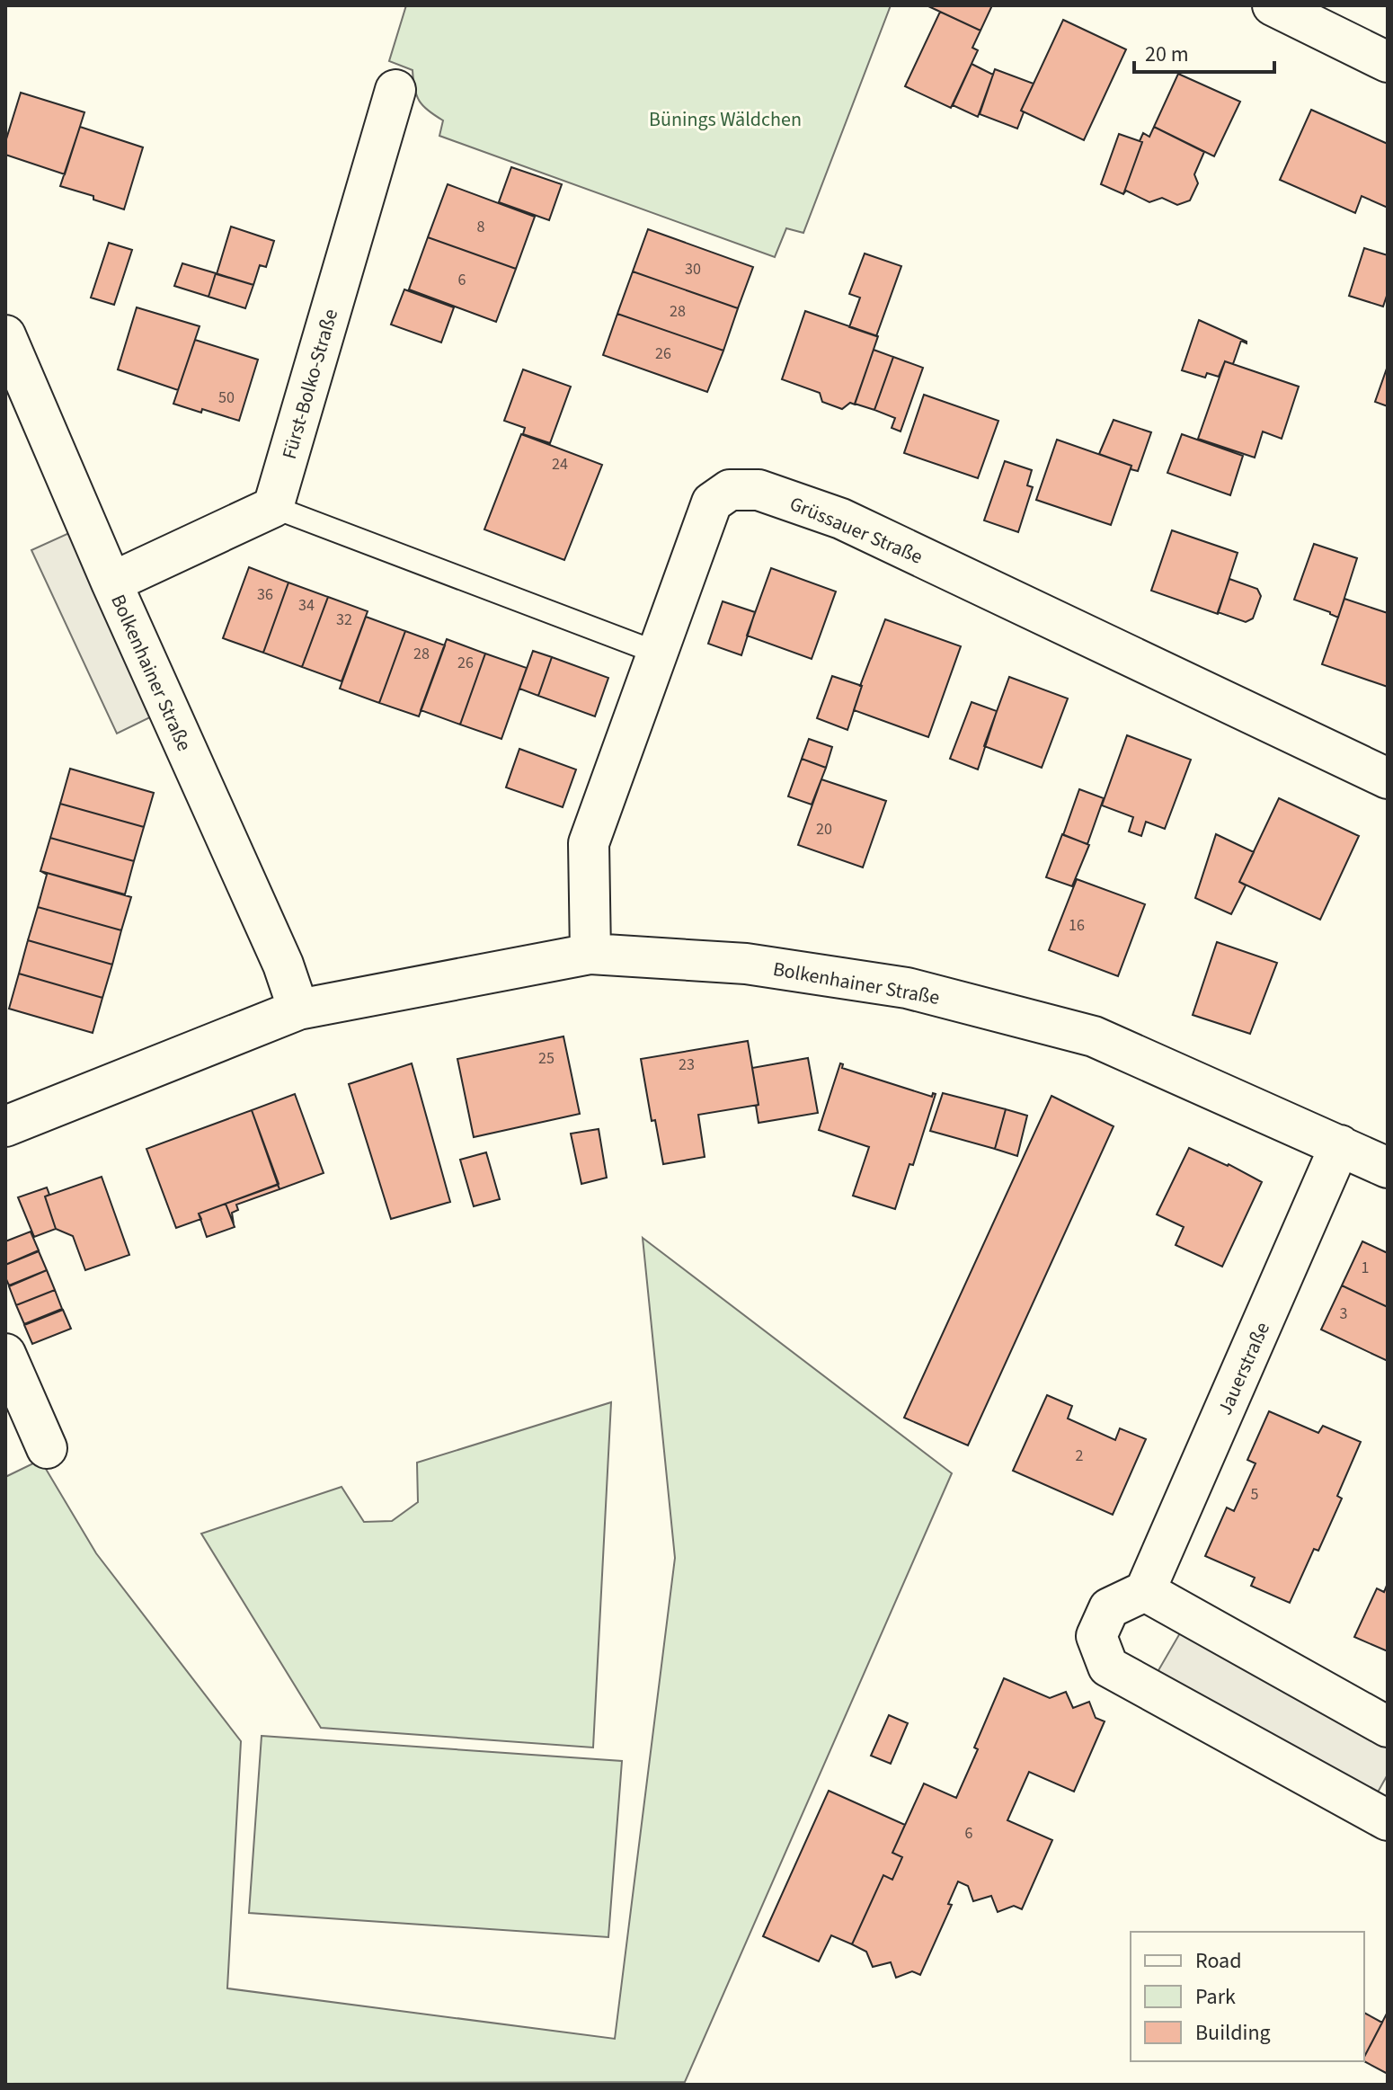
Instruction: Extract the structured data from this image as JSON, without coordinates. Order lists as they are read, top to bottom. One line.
{"streets":{"street":["Fürst-Bolko-Straße","Grüssauer Straße","Bolkenhainer Straße","Jauerstraße"]},"crossings":[["Grüssauer Straße","Bolkenhainer Straße"],["Bolkenhainer Straße","Jauerstraße"]],"parks":["Bünings Wäldchen"],"house_numbers":["8","30","6","28","26","50","24","36","34","32","28","26","20","16","25","23","1","3","2","5","6"],"legend":["Road","Park","Building"],"scale_bar":"20 m"}
